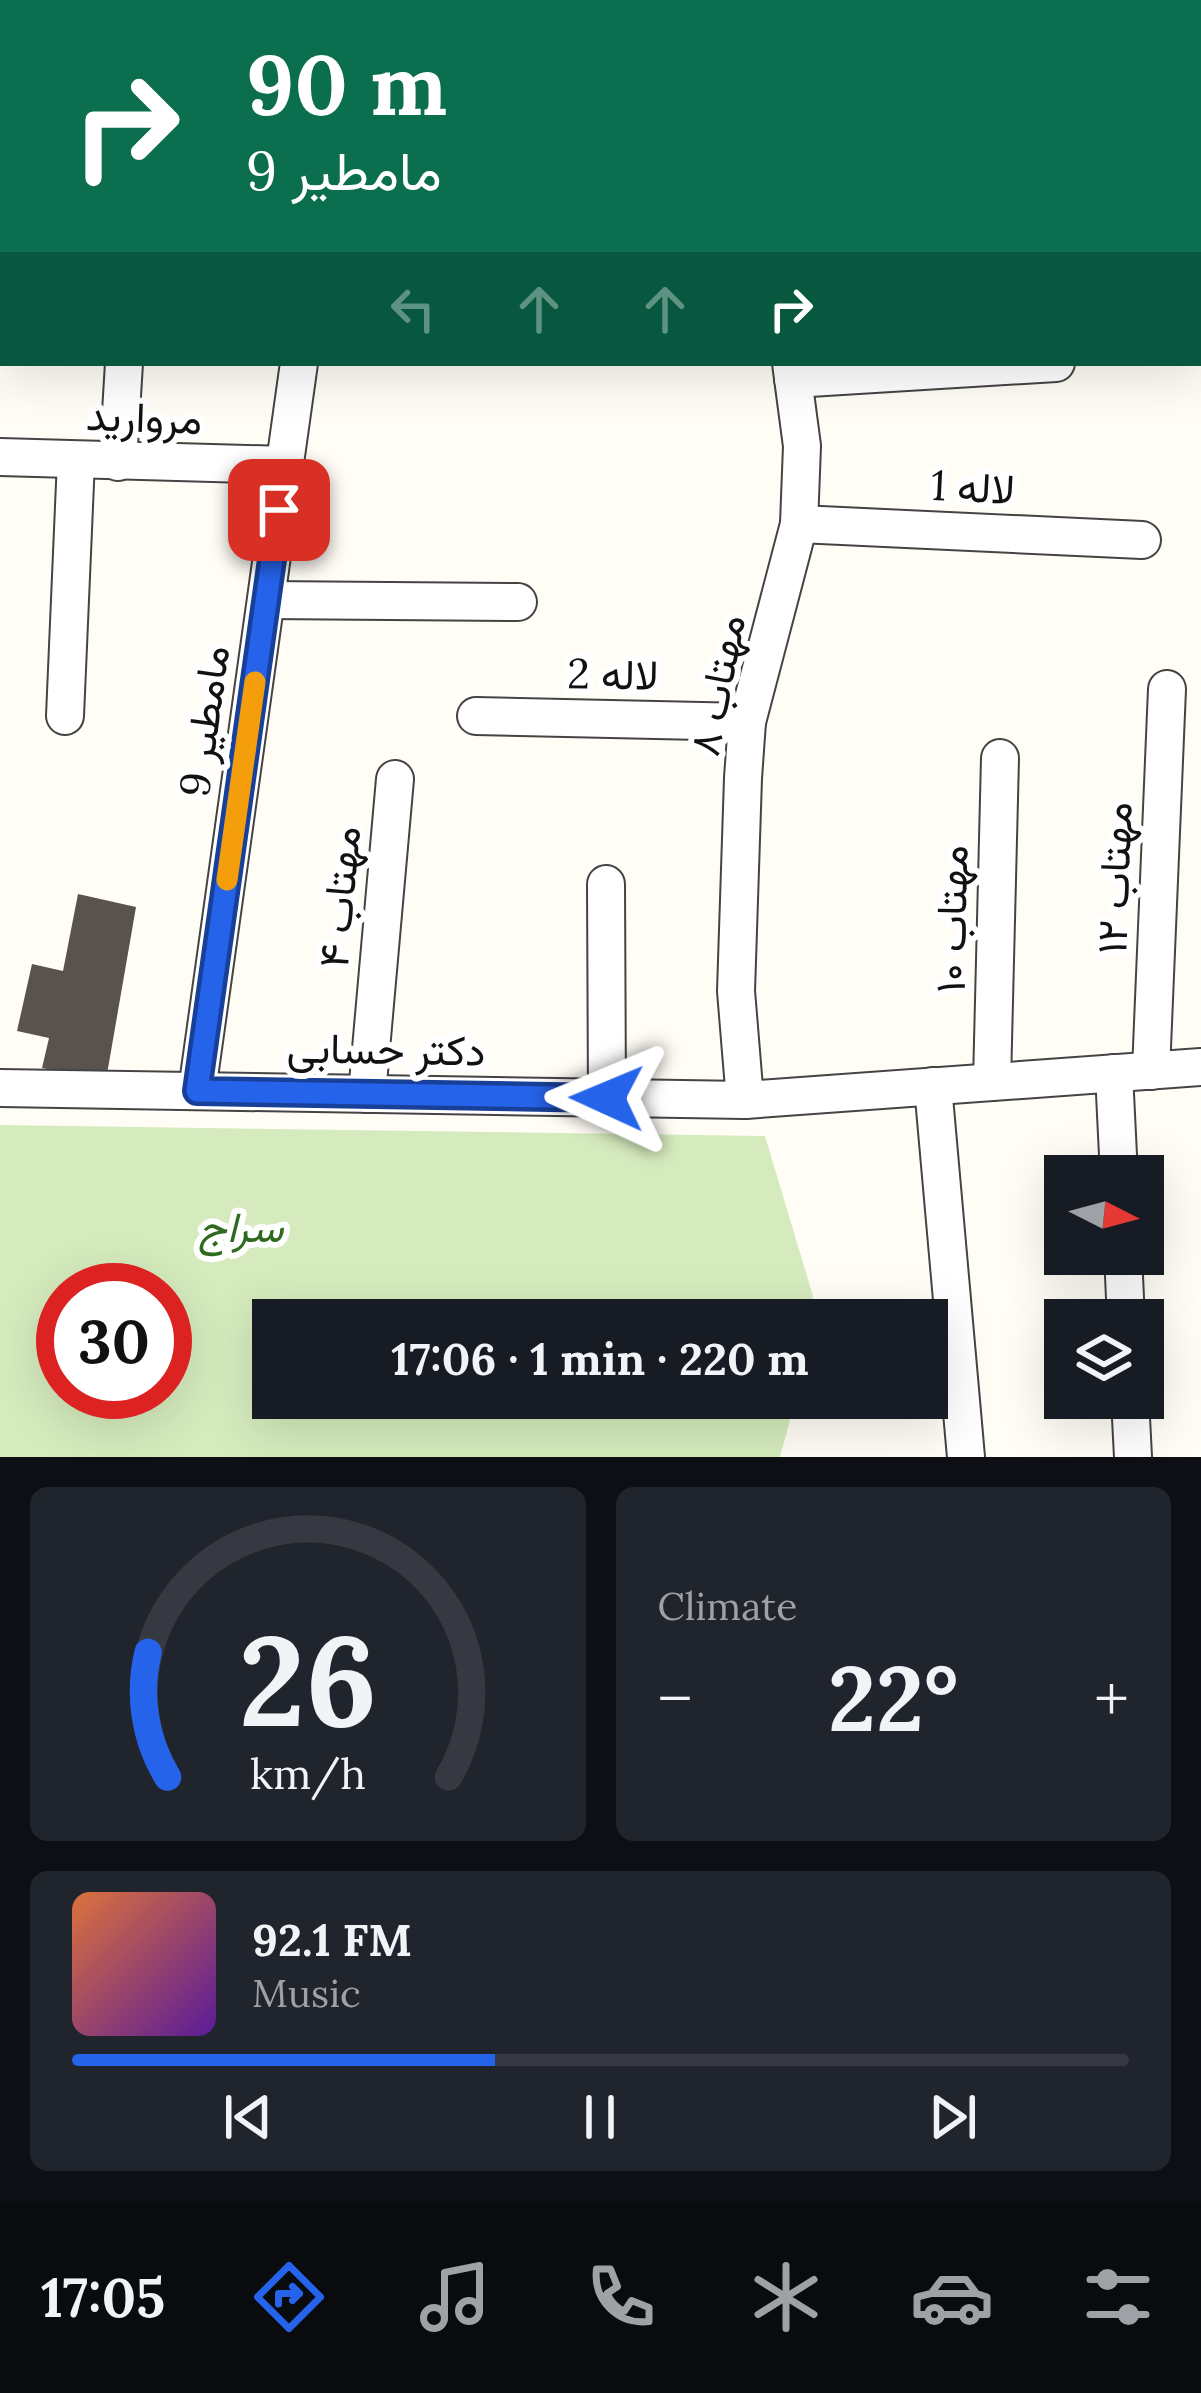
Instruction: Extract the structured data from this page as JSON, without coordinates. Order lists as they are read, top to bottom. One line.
{"streets":{"street":["مروارید","لاله 1","لاله 2","مهتاب ۸","مامطیر 9","مهتاب ۱۲","مهتاب ۴","مهتاب ۱۰","دکتر حسابی"]},"crossings":[["مروارید","مامطیر 9"],["لاله 1","مهتاب ۸"],["لاله 2","مهتاب ۸"],["مهتاب ۸","دکتر حسابی"],["مامطیر 9","دکتر حسابی"],["مهتاب ۱۲","دکتر حسابی"],["مهتاب ۴","دکتر حسابی"],["مهتاب ۱۰","دکتر حسابی"]],"parks":["سراج"],"north":"right","page":{"turn":["90 m","مامطیر 9"],"limit":"30","trip":"17:06 · 1 min · 220 m","tile":"Climate","heat":["−","22°","+"],"song":["92.1 FM","Music"],"tabs":"17:05","gauge":["26","km/h"]}}
